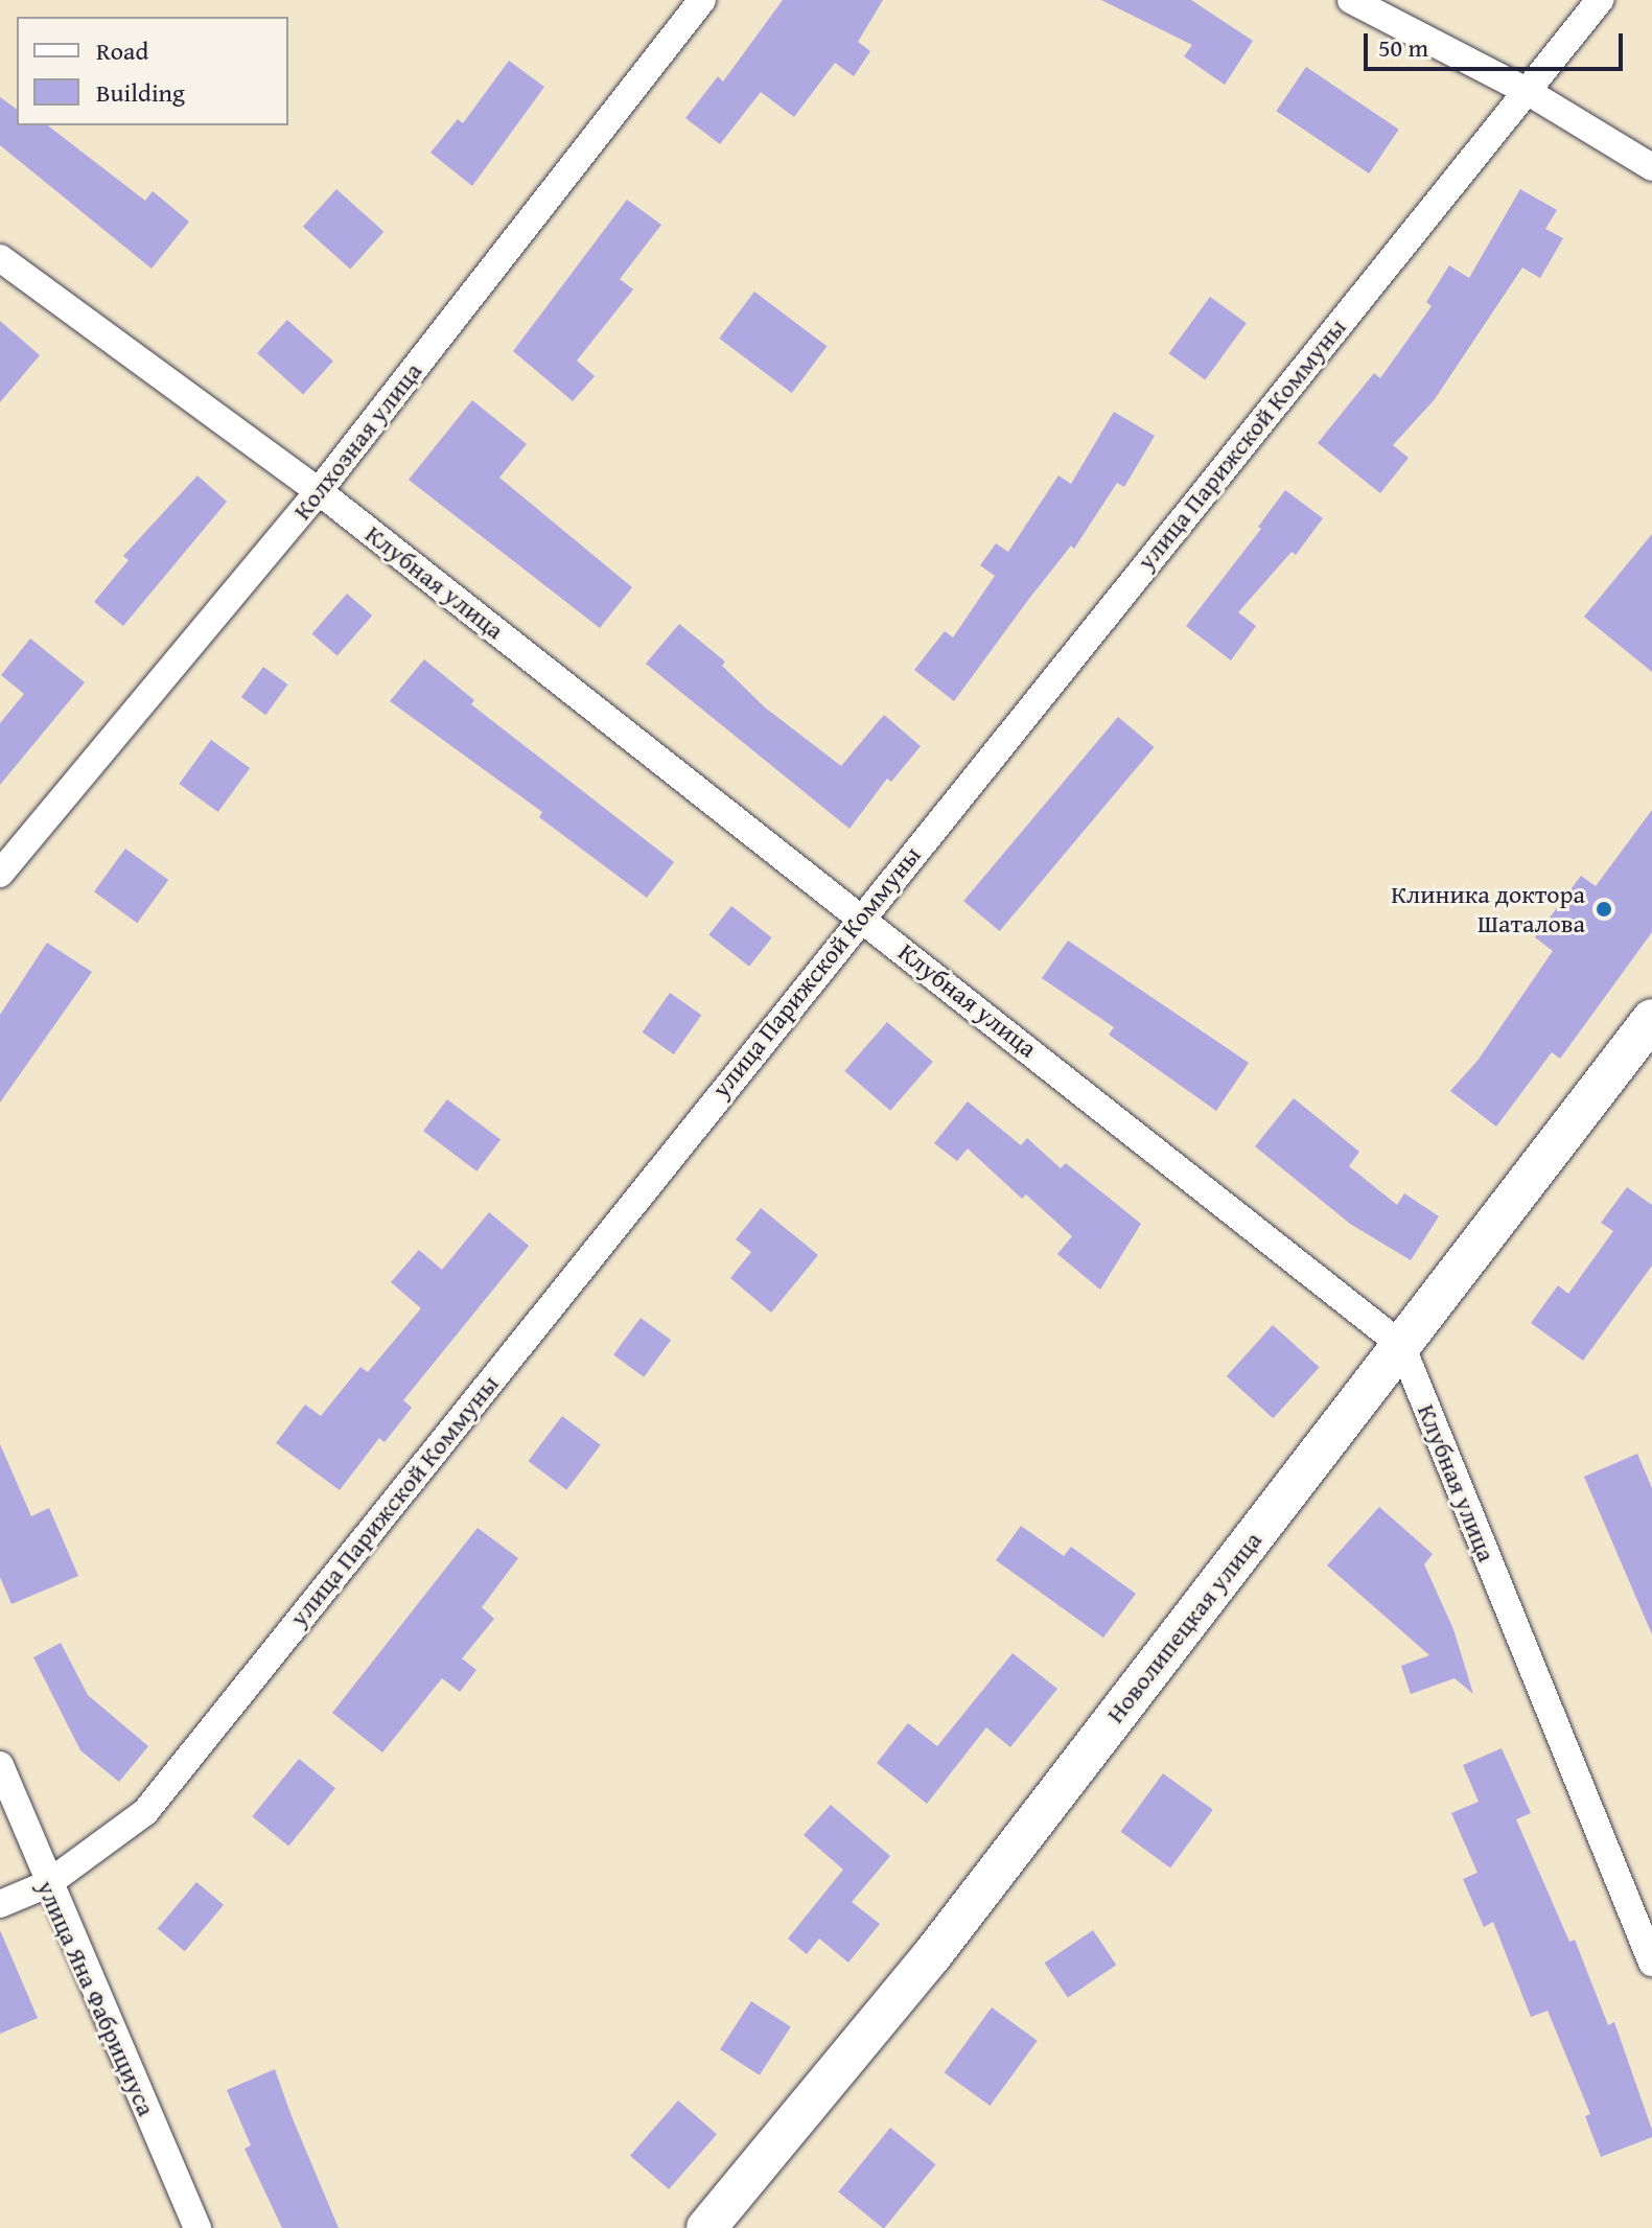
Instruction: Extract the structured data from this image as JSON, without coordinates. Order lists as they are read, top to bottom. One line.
{"streets":{"street":["Колхозная улица","улица Парижской Коммуны","Клубная улица","Новолипецкая улица","улица Яна Фабрициуса"]},"crossings":[["Колхозная улица","Клубная улица"],["улица Парижской Коммуны","Клубная улица"],["улица Парижской Коммуны","улица Яна Фабрициуса"],["Клубная улица","Новолипецкая улица"]],"places":["Клиника доктора Шаталова"],"legend":["Road","Building"],"scale_bar":"50 m"}
